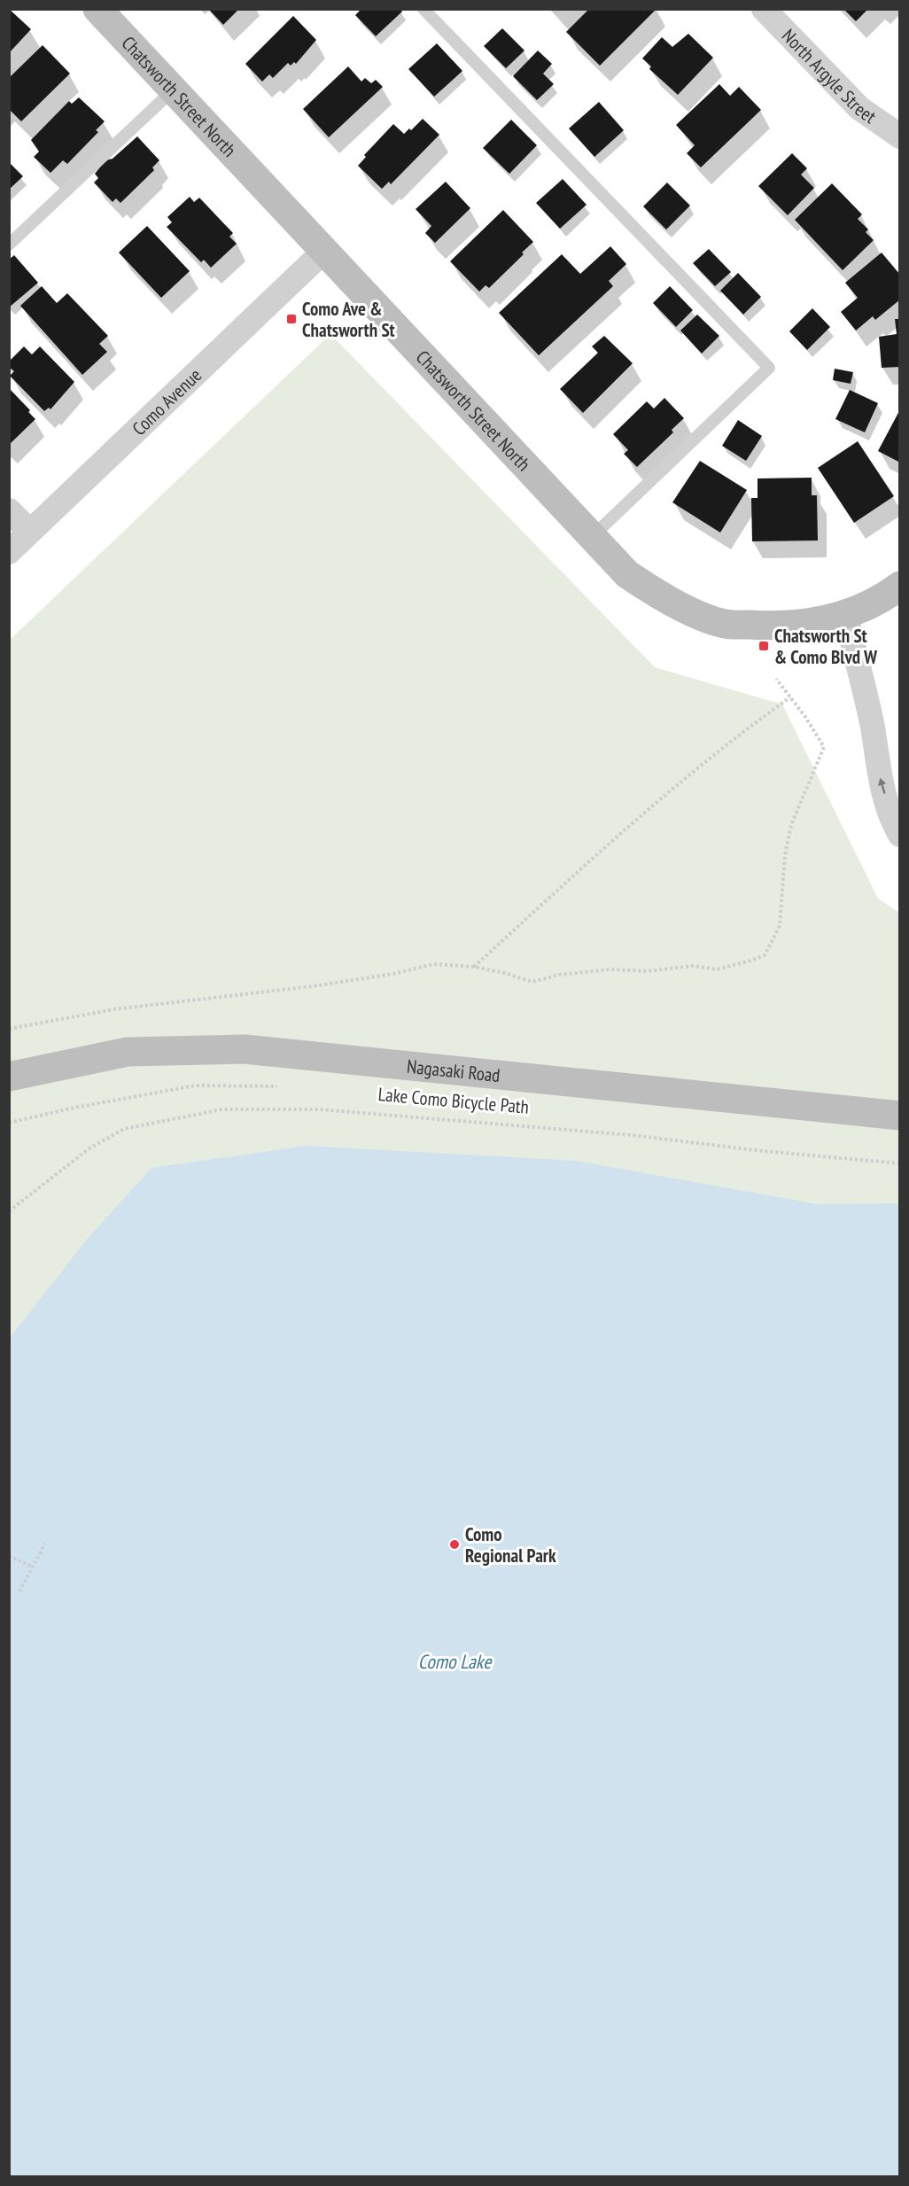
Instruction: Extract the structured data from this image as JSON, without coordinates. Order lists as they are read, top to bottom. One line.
{"streets":{"street":["North Argyle Street","Chatsworth Street North","Como Avenue","Nagasaki Road"]},"crossings":[["Chatsworth Street North","Como Avenue"]],"water":["Como Lake"],"places":{"transit":["Como Ave & Chatsworth St","Chatsworth St & Como Blvd W"],"other":["Como Regional Park"]}}
